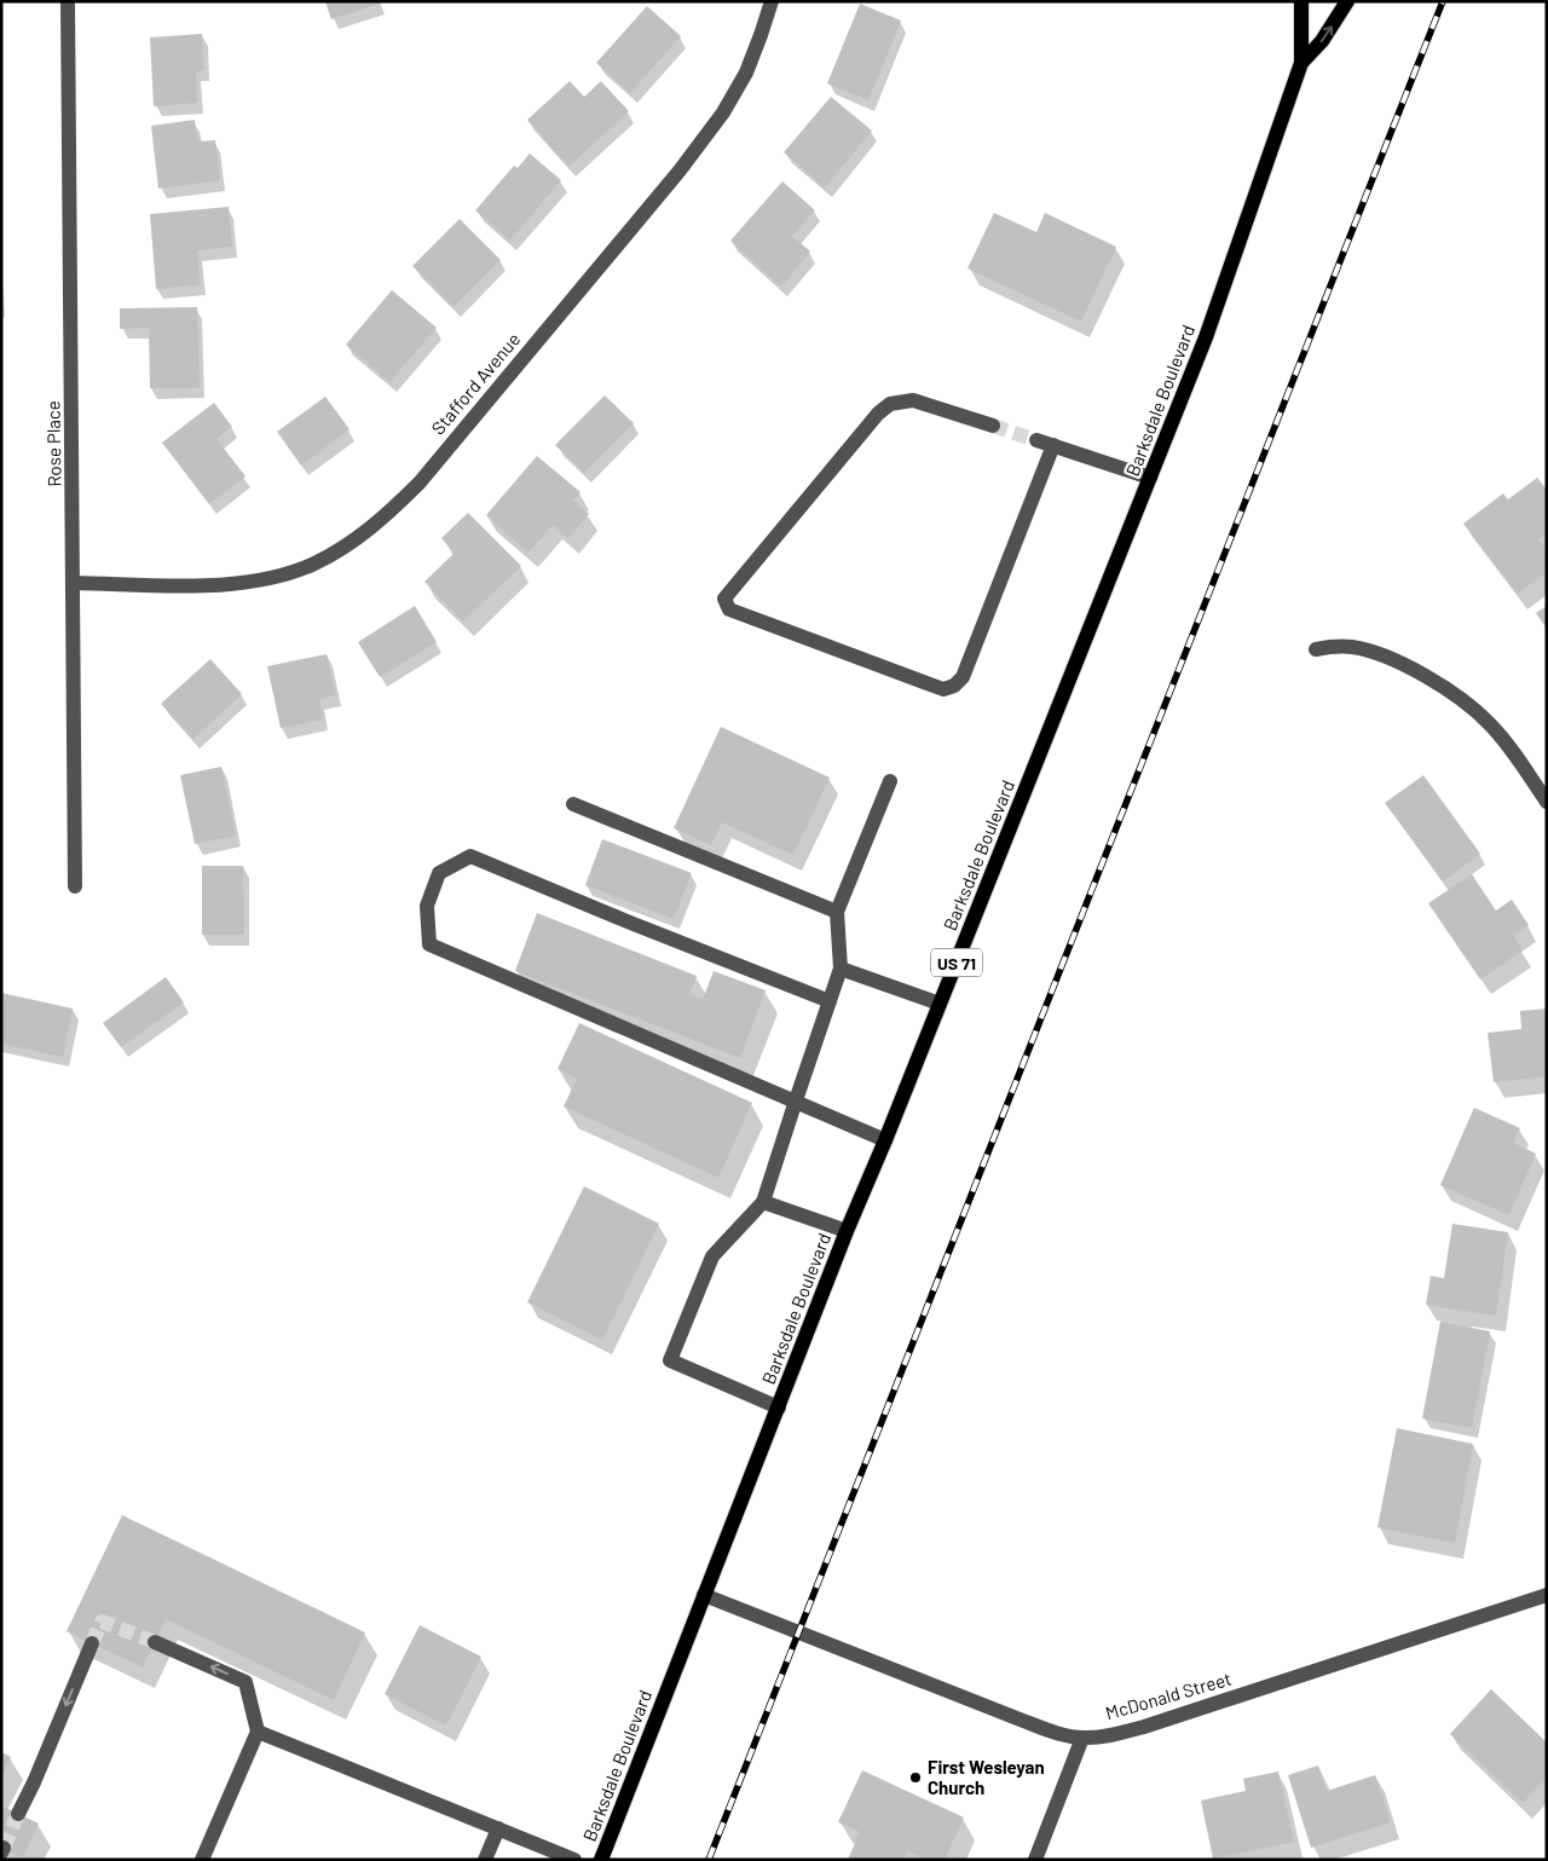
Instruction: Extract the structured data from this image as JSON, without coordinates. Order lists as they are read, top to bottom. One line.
{"streets":{"main road":["Barksdale Boulevard","US 71"],"street":["Stafford Avenue","Rose Place","McDonald Street"]},"crossings":[["Stafford Avenue","Rose Place"],["Barksdale Boulevard","McDonald Street"]],"places":["First Wesleyan Church"]}
